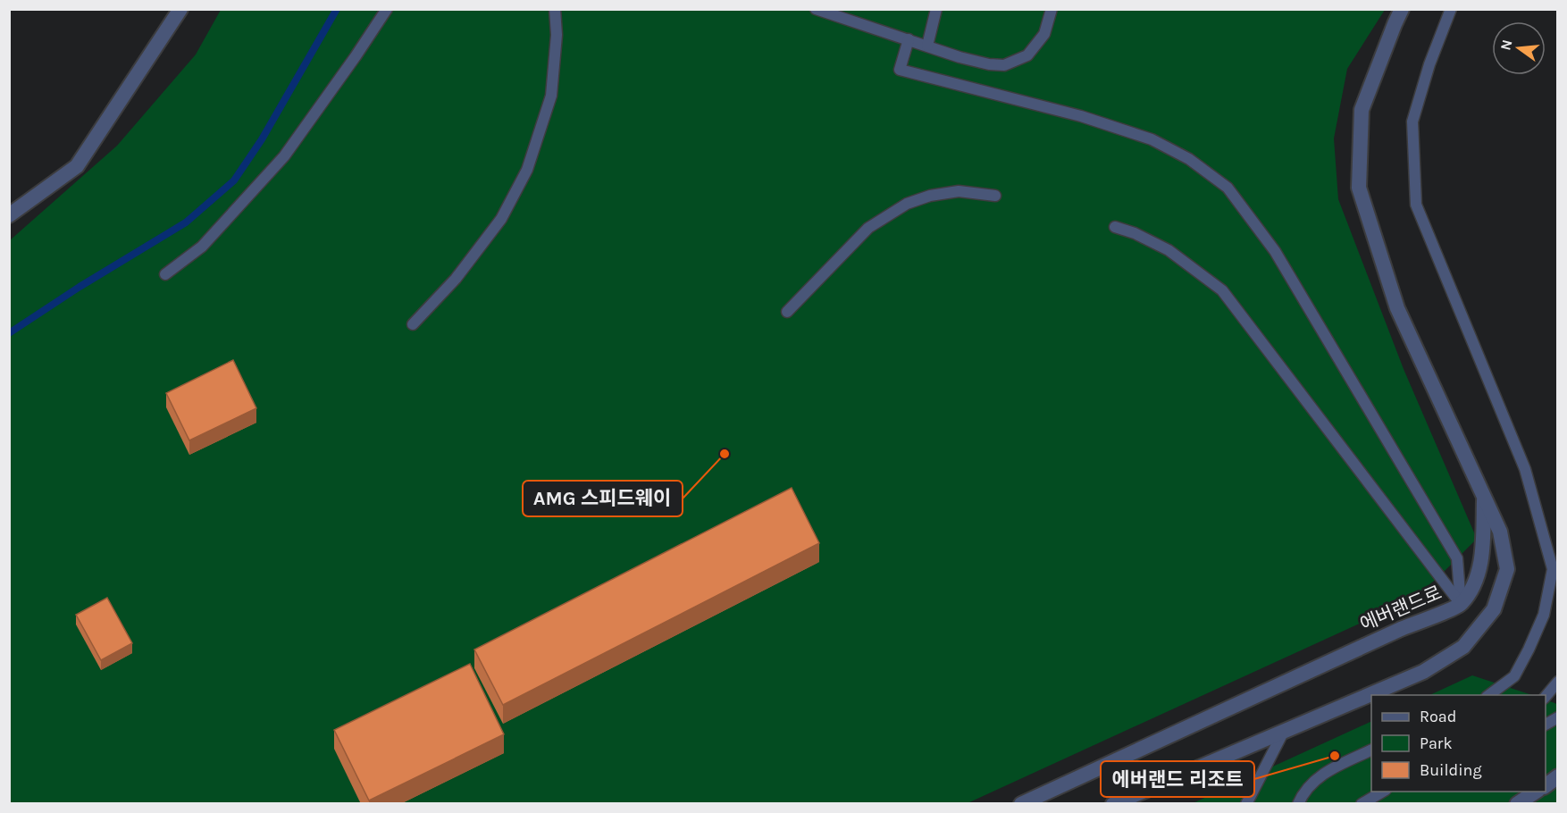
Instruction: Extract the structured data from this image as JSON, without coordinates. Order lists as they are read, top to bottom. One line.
{"streets":{"street":["에버랜드로"]},"places":["AMG 스피드웨이","에버랜드 리조트"],"legend":["Road","Park","Building"],"north":"left"}
